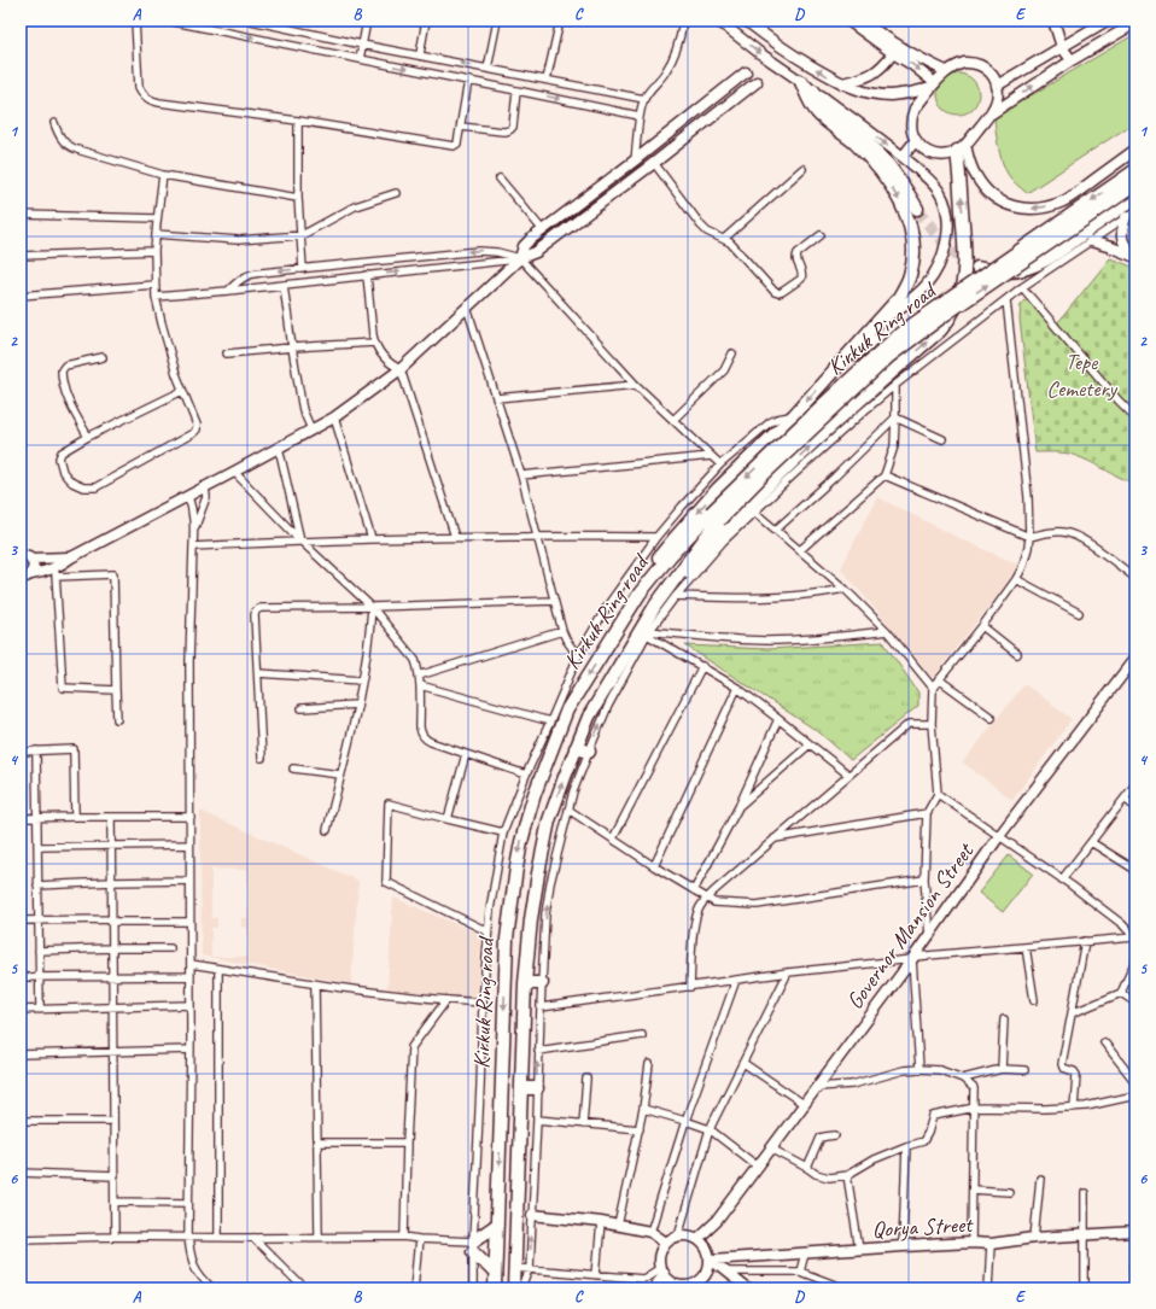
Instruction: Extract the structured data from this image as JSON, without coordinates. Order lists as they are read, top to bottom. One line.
{"streets":{"highway":["Kirkuk Ring road"],"main road":["Governor Mansion Street","Qorya Street"]},"crossings":[["Governor Mansion Street","Qorya Street"]],"parks":["Tepe Cemetery"],"grid":{"columns":["A","B","C","D","E"],"rows":["1","2","3","4","5","6"]}}
